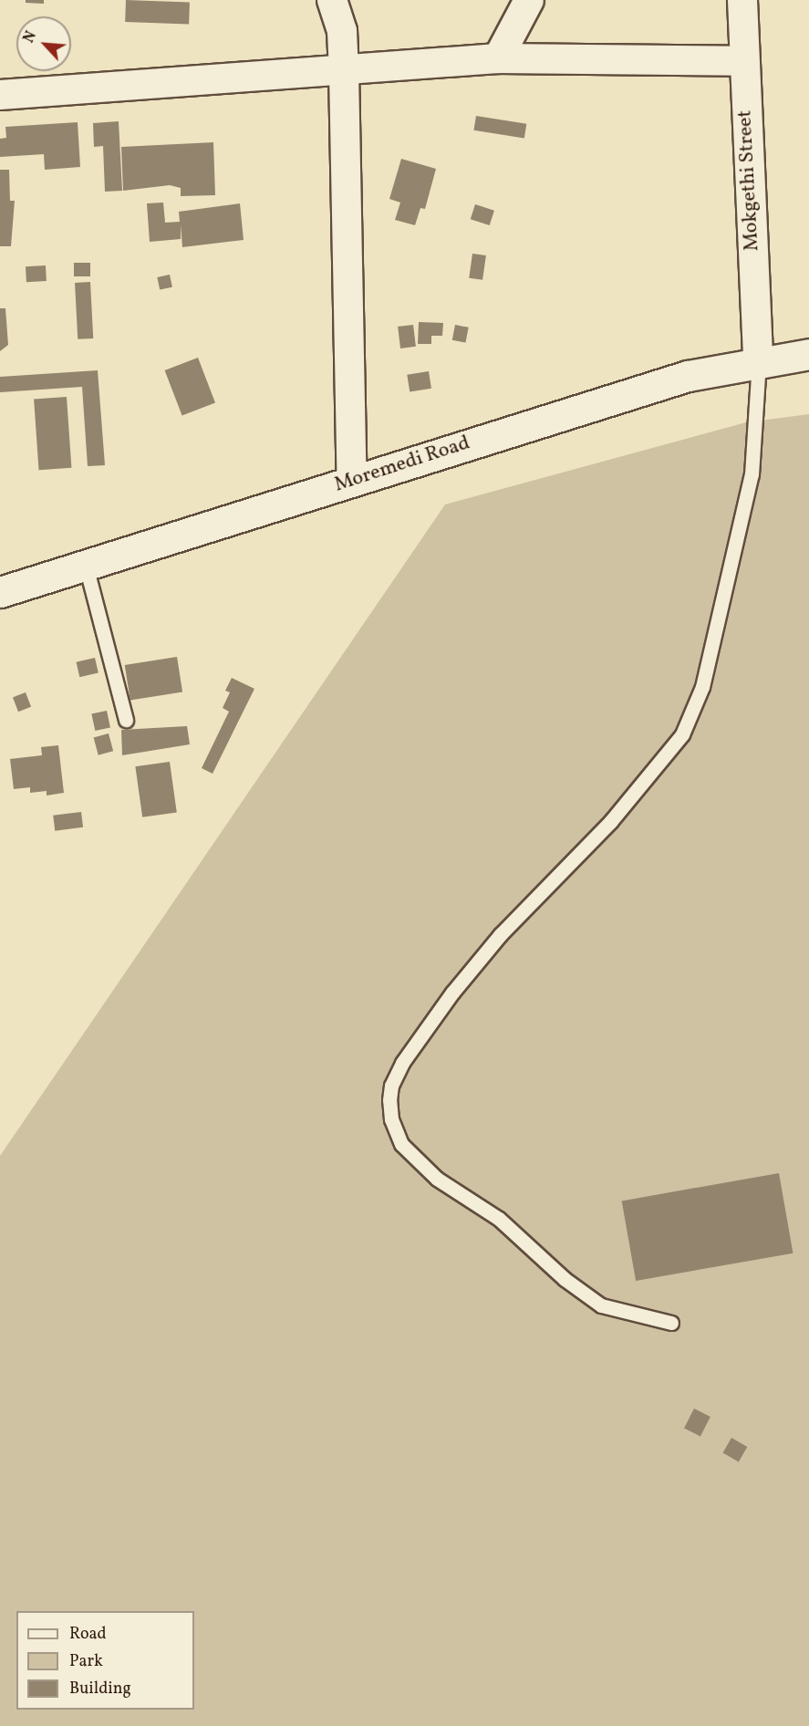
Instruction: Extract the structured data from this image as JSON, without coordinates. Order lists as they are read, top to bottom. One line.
{"streets":{"street":["Mokgethi Street","Moremedi Road"]},"crossings":[["Mokgethi Street","Moremedi Road"]],"legend":["Road","Park","Building"],"north":"top left"}
